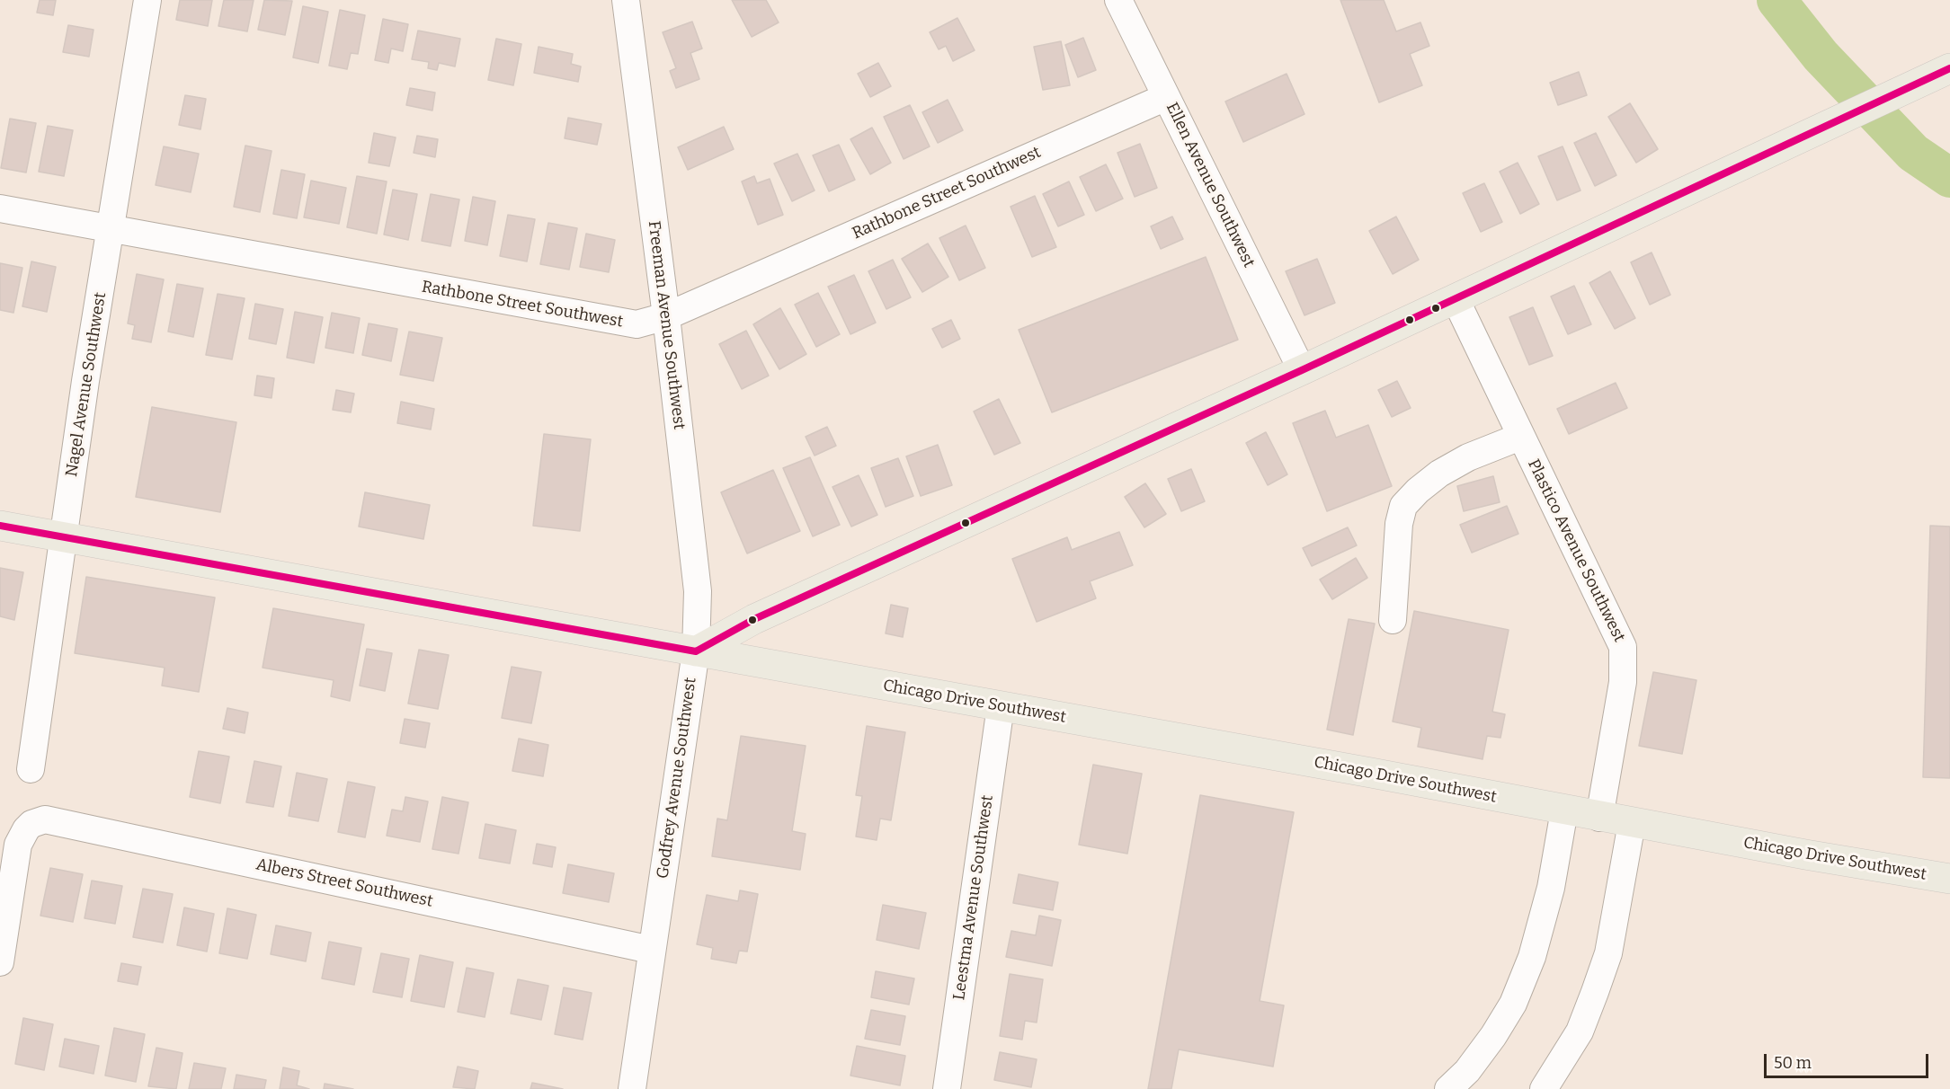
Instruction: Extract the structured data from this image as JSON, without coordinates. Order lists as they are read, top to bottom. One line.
{"streets":{"main road":["Chicago Drive Southwest"],"street":["Ellen Avenue Southwest","Rathbone Street Southwest","Freeman Avenue Southwest","Nagel Avenue Southwest","Plastico Avenue Southwest","Godfrey Avenue Southwest","Albers Street Southwest","Leestma Avenue Southwest"]},"crossings":[["Ellen Avenue Southwest","Rathbone Street Southwest"],["Rathbone Street Southwest","Freeman Avenue Southwest"],["Rathbone Street Southwest","Nagel Avenue Southwest"],["Freeman Avenue Southwest","Chicago Drive Southwest"],["Freeman Avenue Southwest","Godfrey Avenue Southwest"],["Nagel Avenue Southwest","Chicago Drive Southwest"],["Plastico Avenue Southwest","Chicago Drive Southwest"],["Chicago Drive Southwest","Godfrey Avenue Southwest"],["Chicago Drive Southwest","Leestma Avenue Southwest"],["Godfrey Avenue Southwest","Albers Street Southwest"]],"scale_bar":"50 m"}
